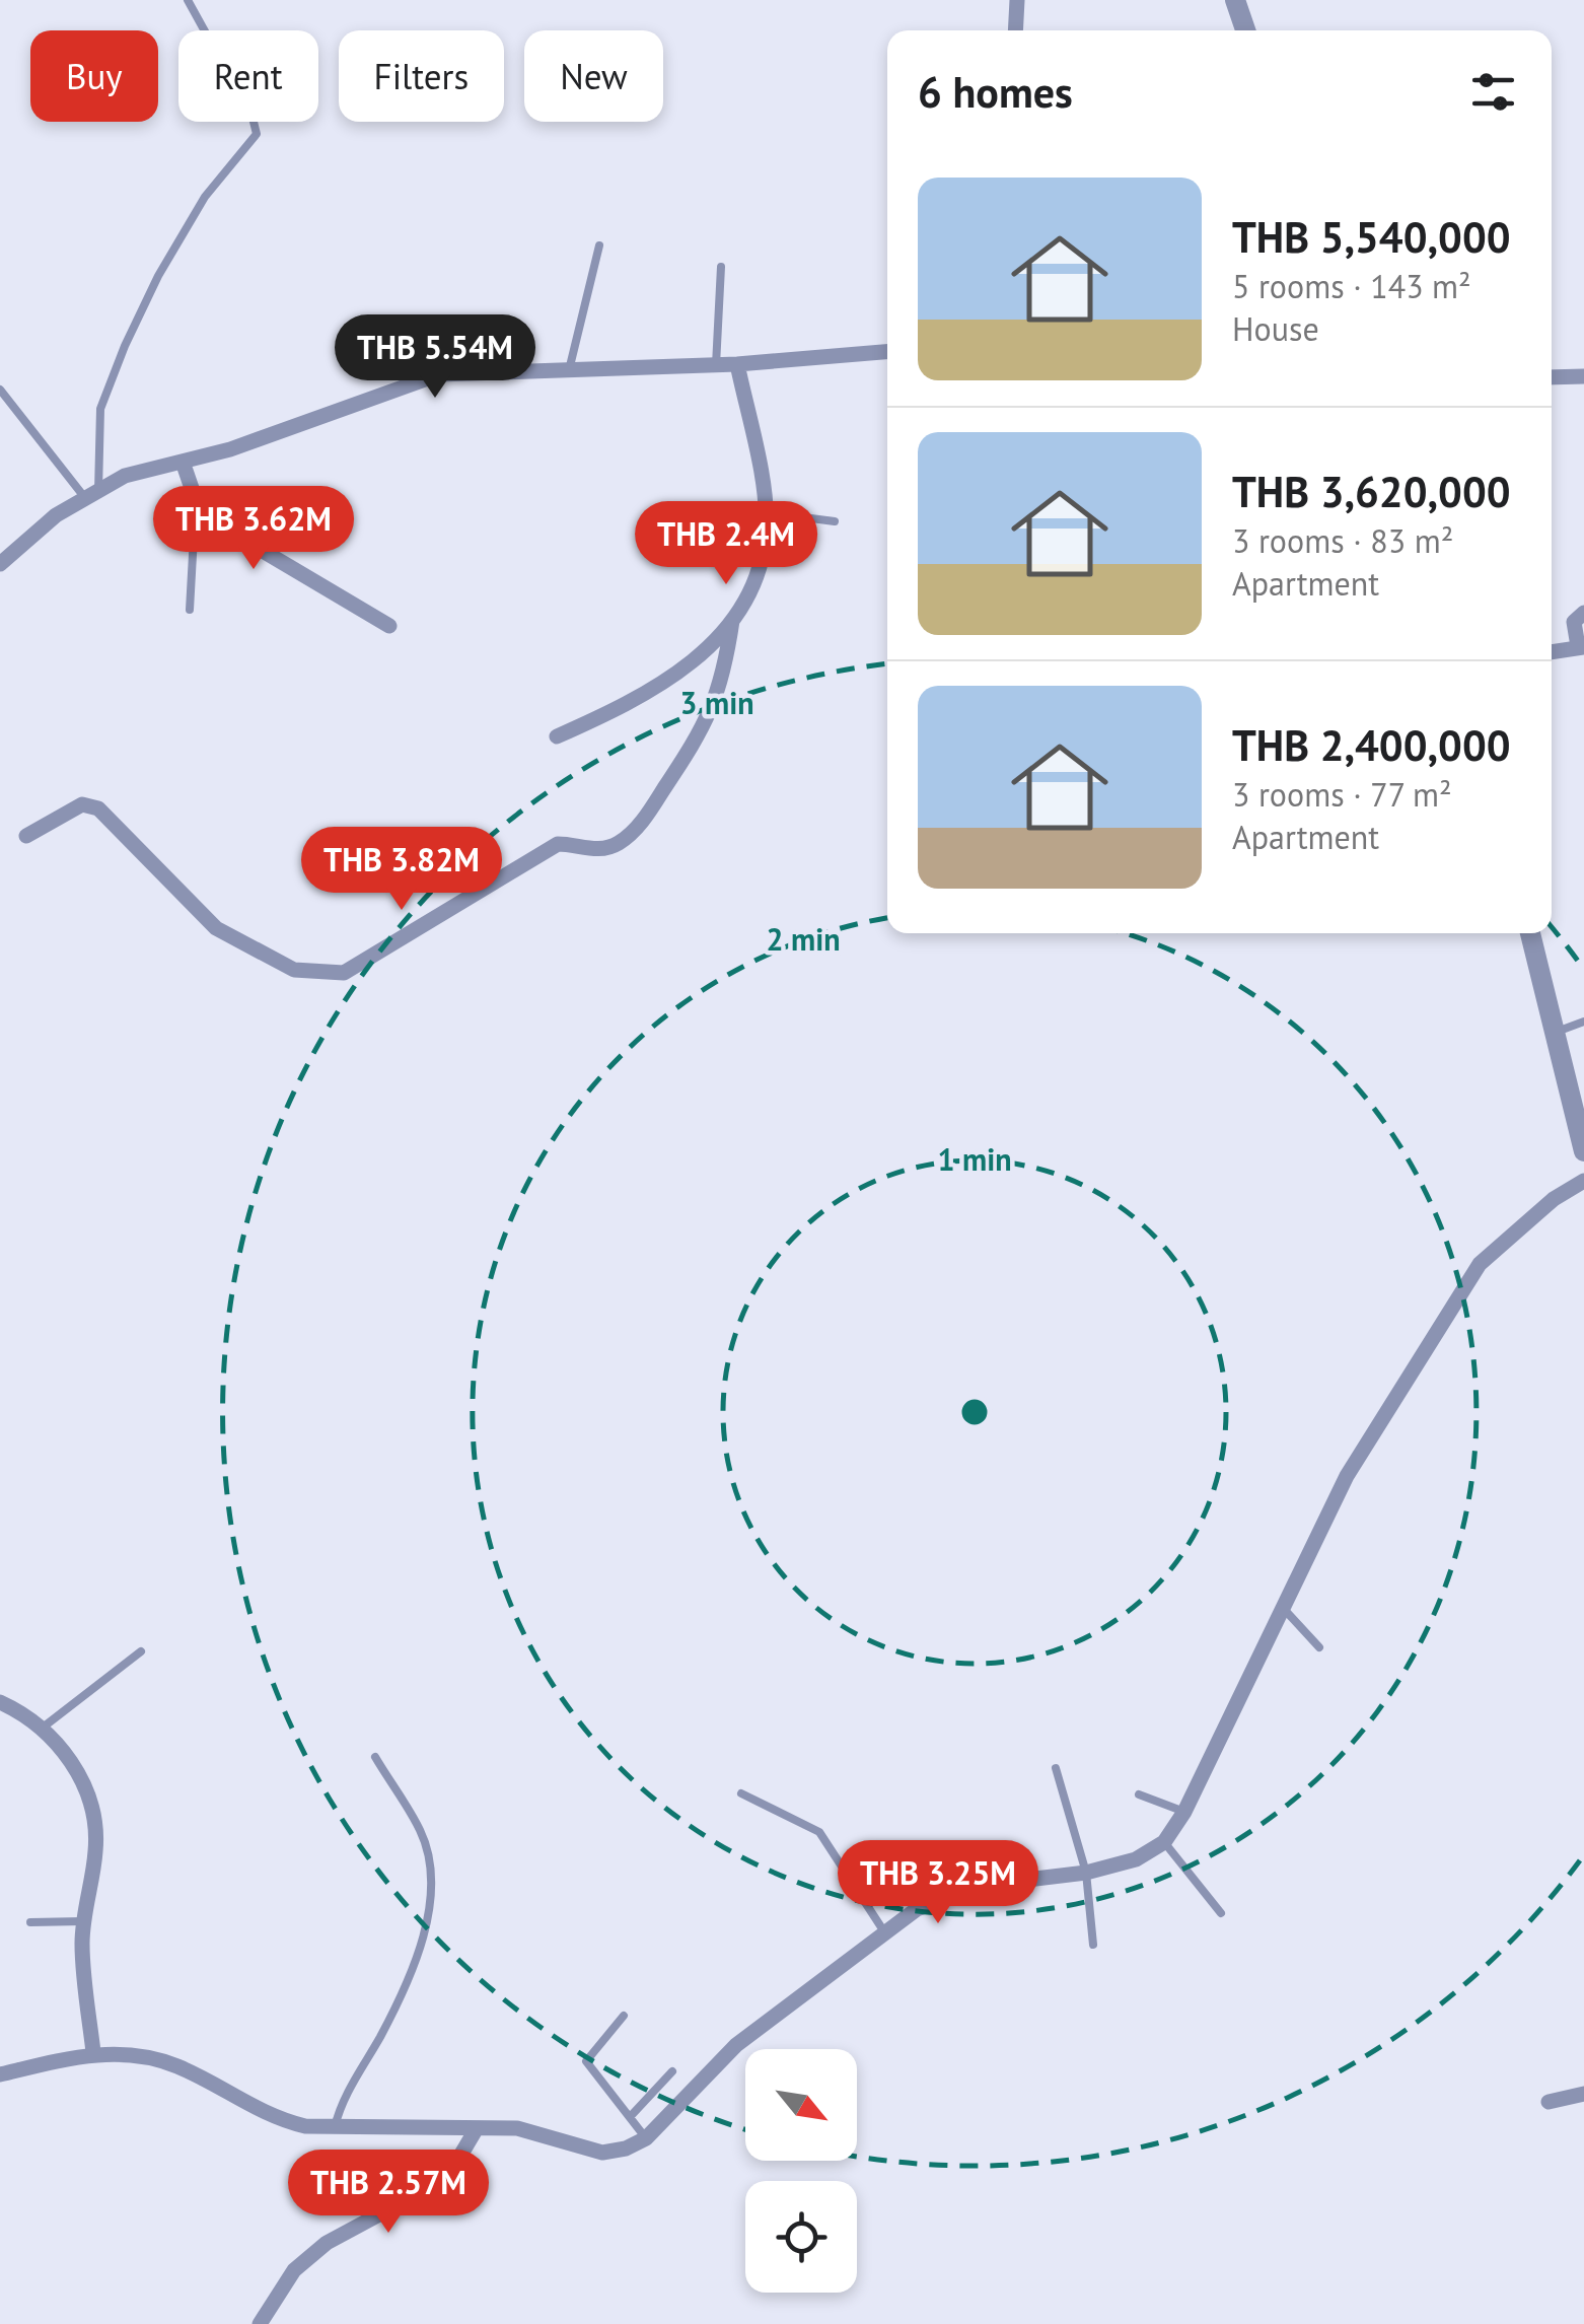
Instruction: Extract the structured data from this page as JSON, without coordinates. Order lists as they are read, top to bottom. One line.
{"north":"bottom right","page":{"chip":["Buy","Rent","Filters","New"],"heading":"6 homes","list":[{"name":"THB 5,540,000","note":"5 rooms · 143 m² · House"},{"name":"THB 3,620,000","note":"3 rooms · 83 m² · Apartment"},{"name":"THB 2,400,000","note":"3 rooms · 77 m² · Apartment"}],"price":["THB 5.54M","THB 3.62M","THB 2.4M","THB 3.82M","THB 3.25M","THB 2.57M"]},"rings":["3 min","2 min","1 min"]}
